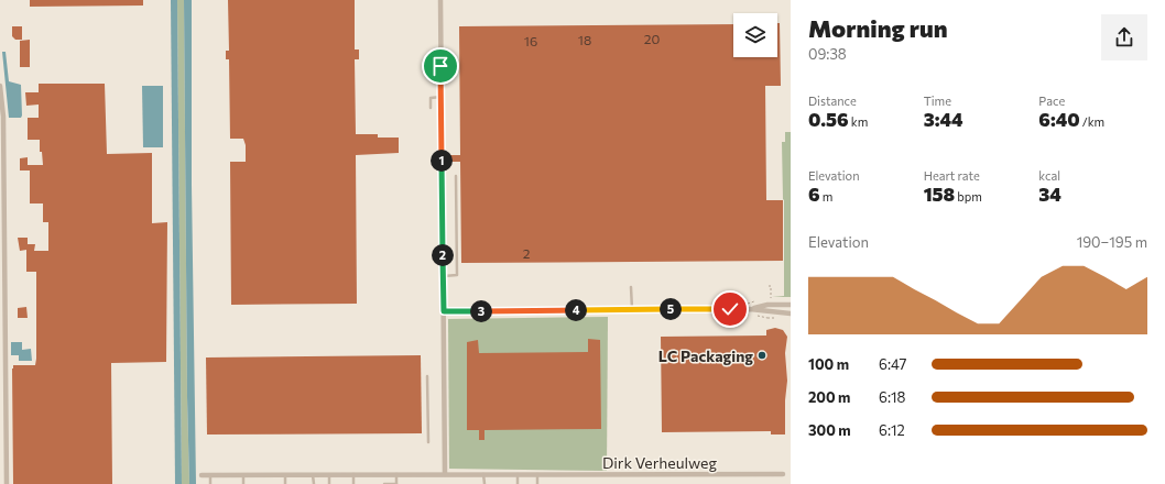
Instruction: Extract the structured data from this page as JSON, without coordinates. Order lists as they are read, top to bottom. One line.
{"streets":{"street":["Dirk Verheulweg"]},"places":["LC Packaging"],"house_numbers":["20","18","16","2"],"page":{"heading":["Morning run","09:38"],"stats":[["Distance","0.56 km"],["Time","3:44"],["Pace","6:40 /km"],["Elevation","6 m"],["Heart rate","158 bpm"],["kcal","34"]],"pins":["1","2","5","4","3"],"chart":["Elevation","190–195 m"],"list":[{"name":"100 m","note":"6:47"},{"name":"200 m","note":"6:18"},{"name":"300 m","note":"6:12"}]}}
